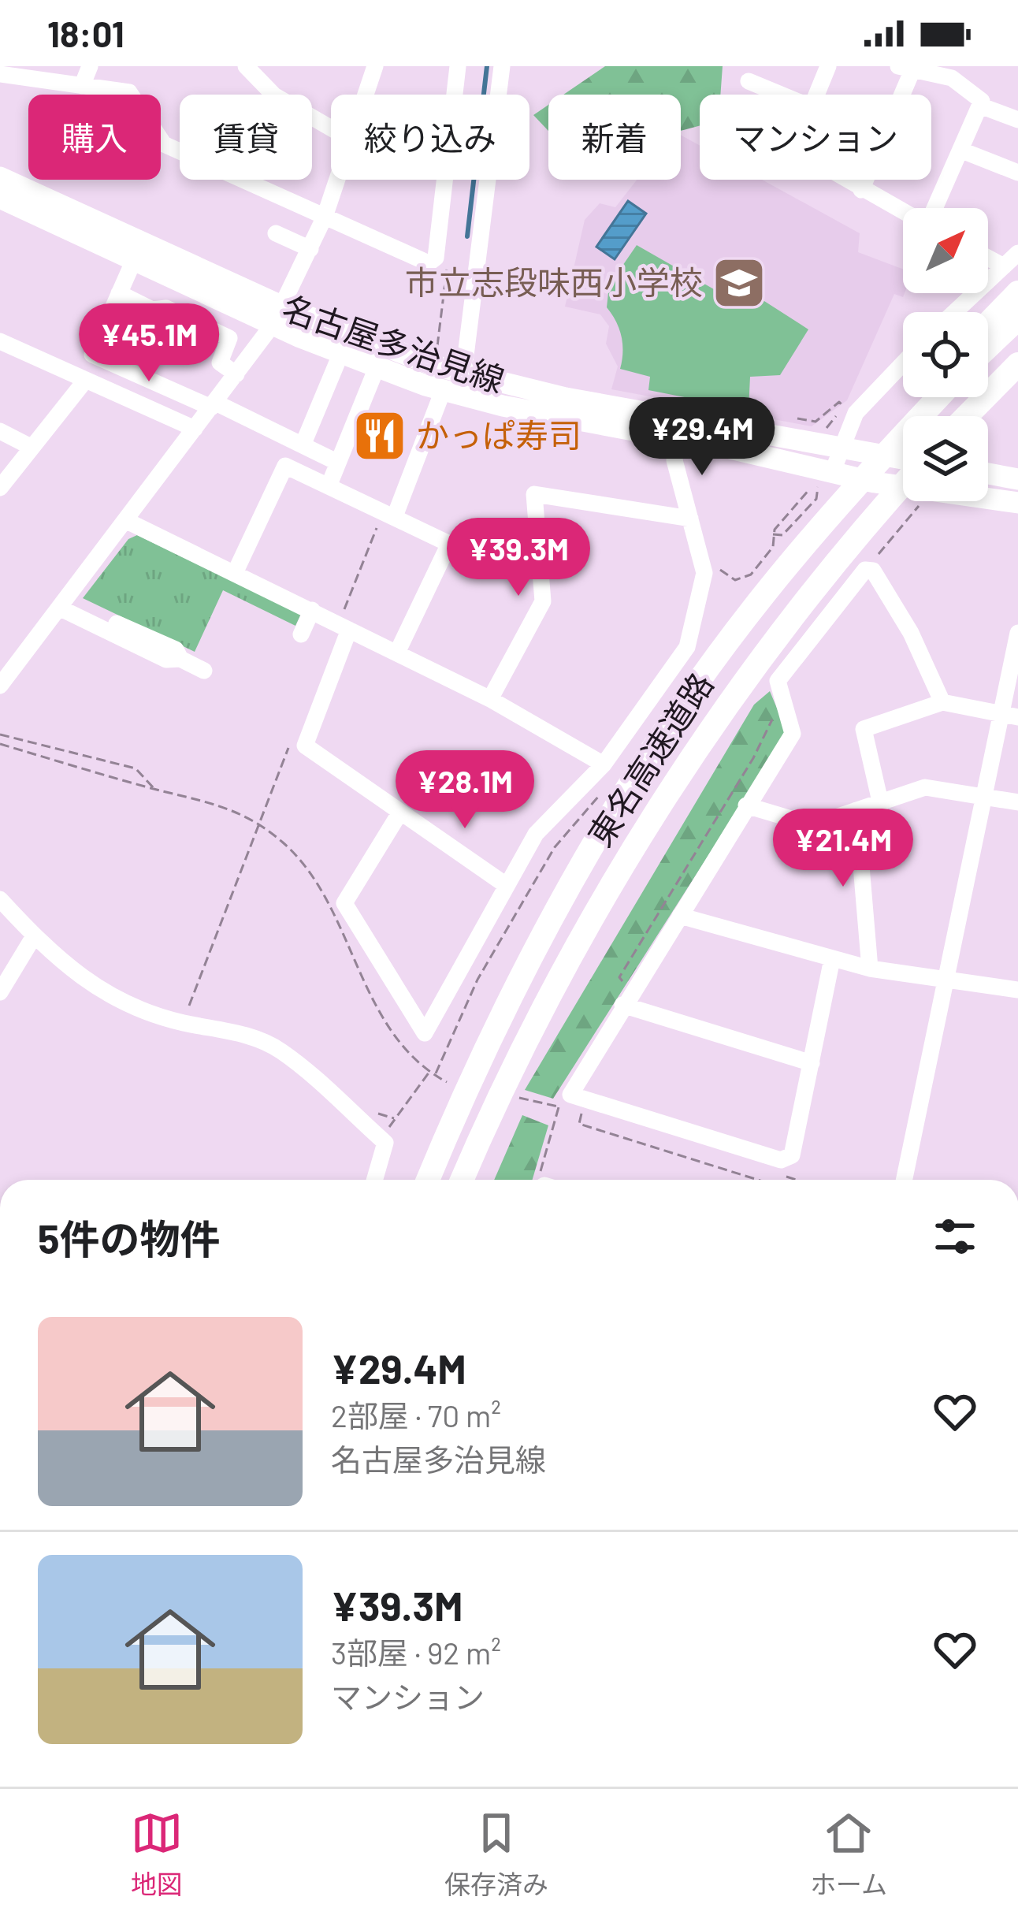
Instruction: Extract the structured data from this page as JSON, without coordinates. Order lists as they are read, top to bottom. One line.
{"streets":{"highway":["東名高速道路"],"main road":["名古屋多治見線"]},"places":{"school or university":["市立志段味西小学校"],"restaurant":["かっぱ寿司"]},"north":"top right","page":{"status":"18:01","chip":["購入","賃貸","絞り込み","新着","マンション"],"price":["¥45.1M","¥29.4M","¥39.3M","¥28.1M","¥21.4M"],"heading":"5件の物件","list":[{"name":"¥29.4M","note":"2部屋 · 70 m² · 名古屋多治見線"},{"name":"¥39.3M","note":"3部屋 · 92 m² · マンション"}],"tabs":["地図","保存済み","ホーム"]}}
